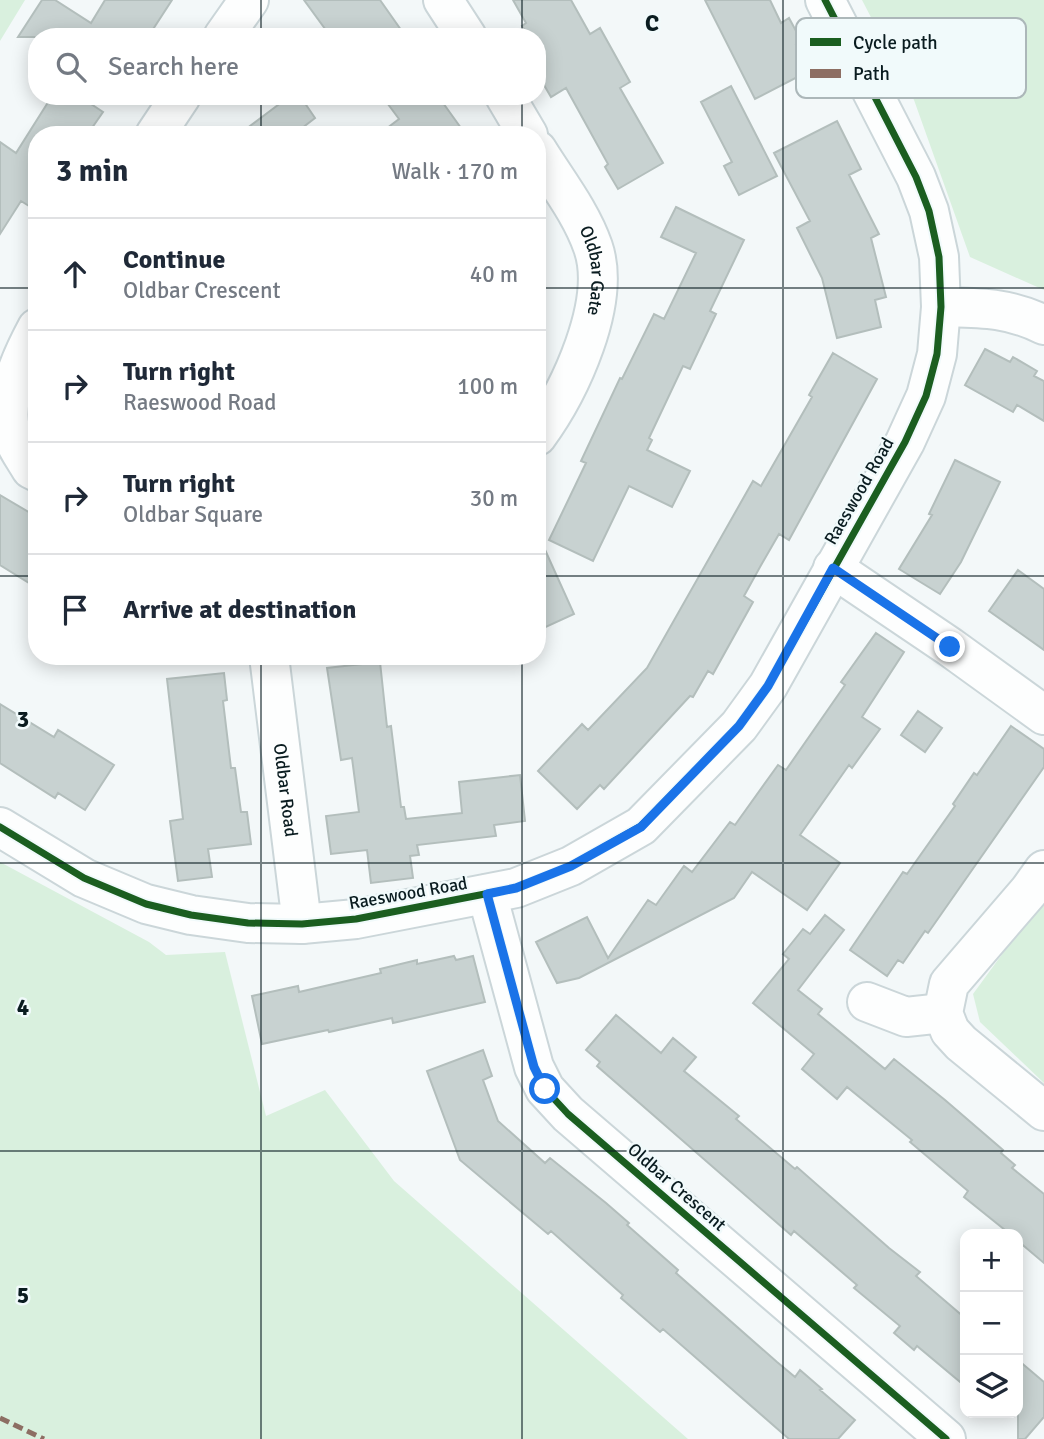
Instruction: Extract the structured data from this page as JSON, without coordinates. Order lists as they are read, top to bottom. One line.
{"streets":{"street":["Oldbar Gate","Raeswood Road","Oldbar Road","Oldbar Crescent"]},"crossings":[["Raeswood Road","Oldbar Road"],["Raeswood Road","Oldbar Crescent"]],"legend":["Cycle path","Path"],"page":{"search":"Search here","heading":["3 min","Walk · 170 m"],"list":[["Continue","Oldbar Crescent","40 m"],["Turn right","Raeswood Road","100 m"],["Turn right","Oldbar Square","30 m"],"Arrive at destination"],"map_buttons":["+","−"]},"grid":{"columns":["C"],"rows":["3","4","5"]}}
